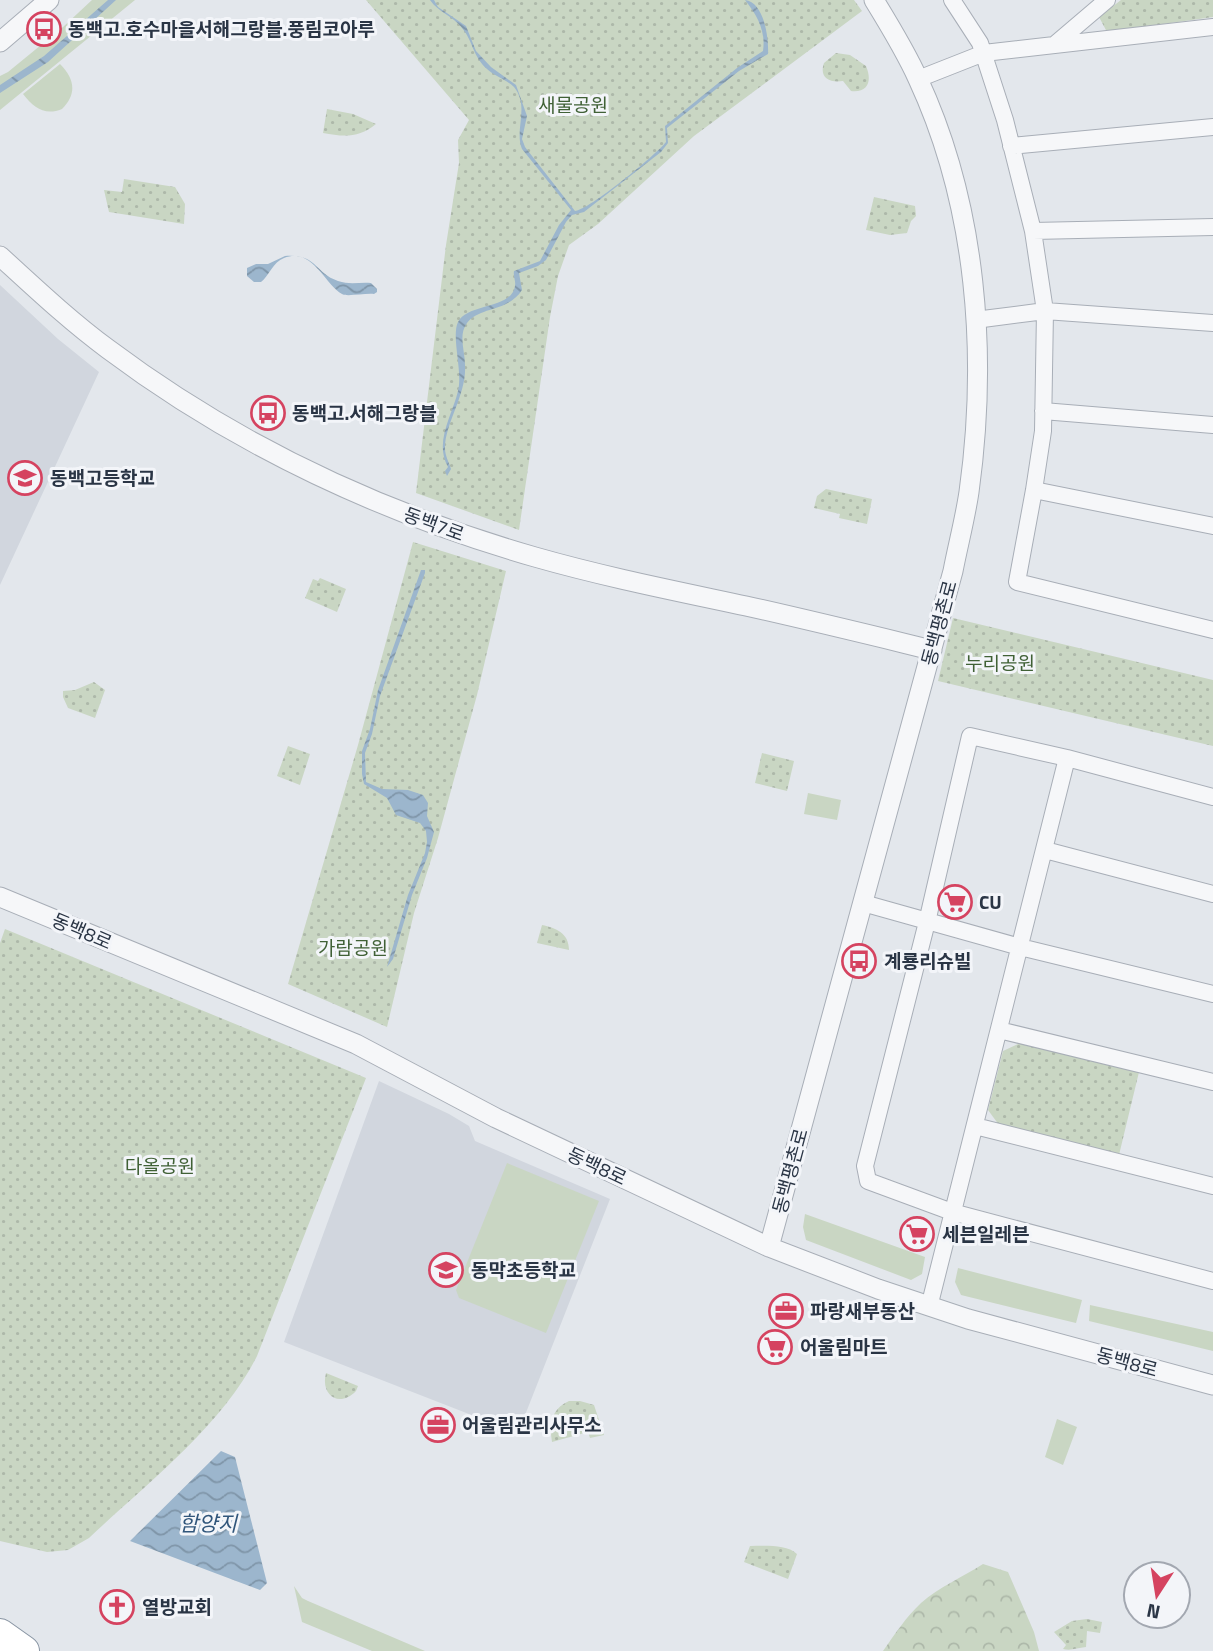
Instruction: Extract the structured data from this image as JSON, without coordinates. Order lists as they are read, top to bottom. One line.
{"streets":{"street":["동백7로","동백평촌로","동백8로"]},"crossings":[["동백7로","동백평촌로"],["동백평촌로","동백8로"]],"water":["함양지"],"parks":["새물공원","누리공원","가람공원","다올공원"],"places":{"bus stop":["동백고.호수마을서해그랑블.풍림코아루","동백고.서해그랑블","계룡리슈빌"],"school or university":["동백고등학교","동막초등학교"],"supermarket":["CU","세븐일레븐","어울림마트"],"office":["파랑새부동산","어울림관리사무소"],"church":["열방교회"]},"north":"bottom"}
